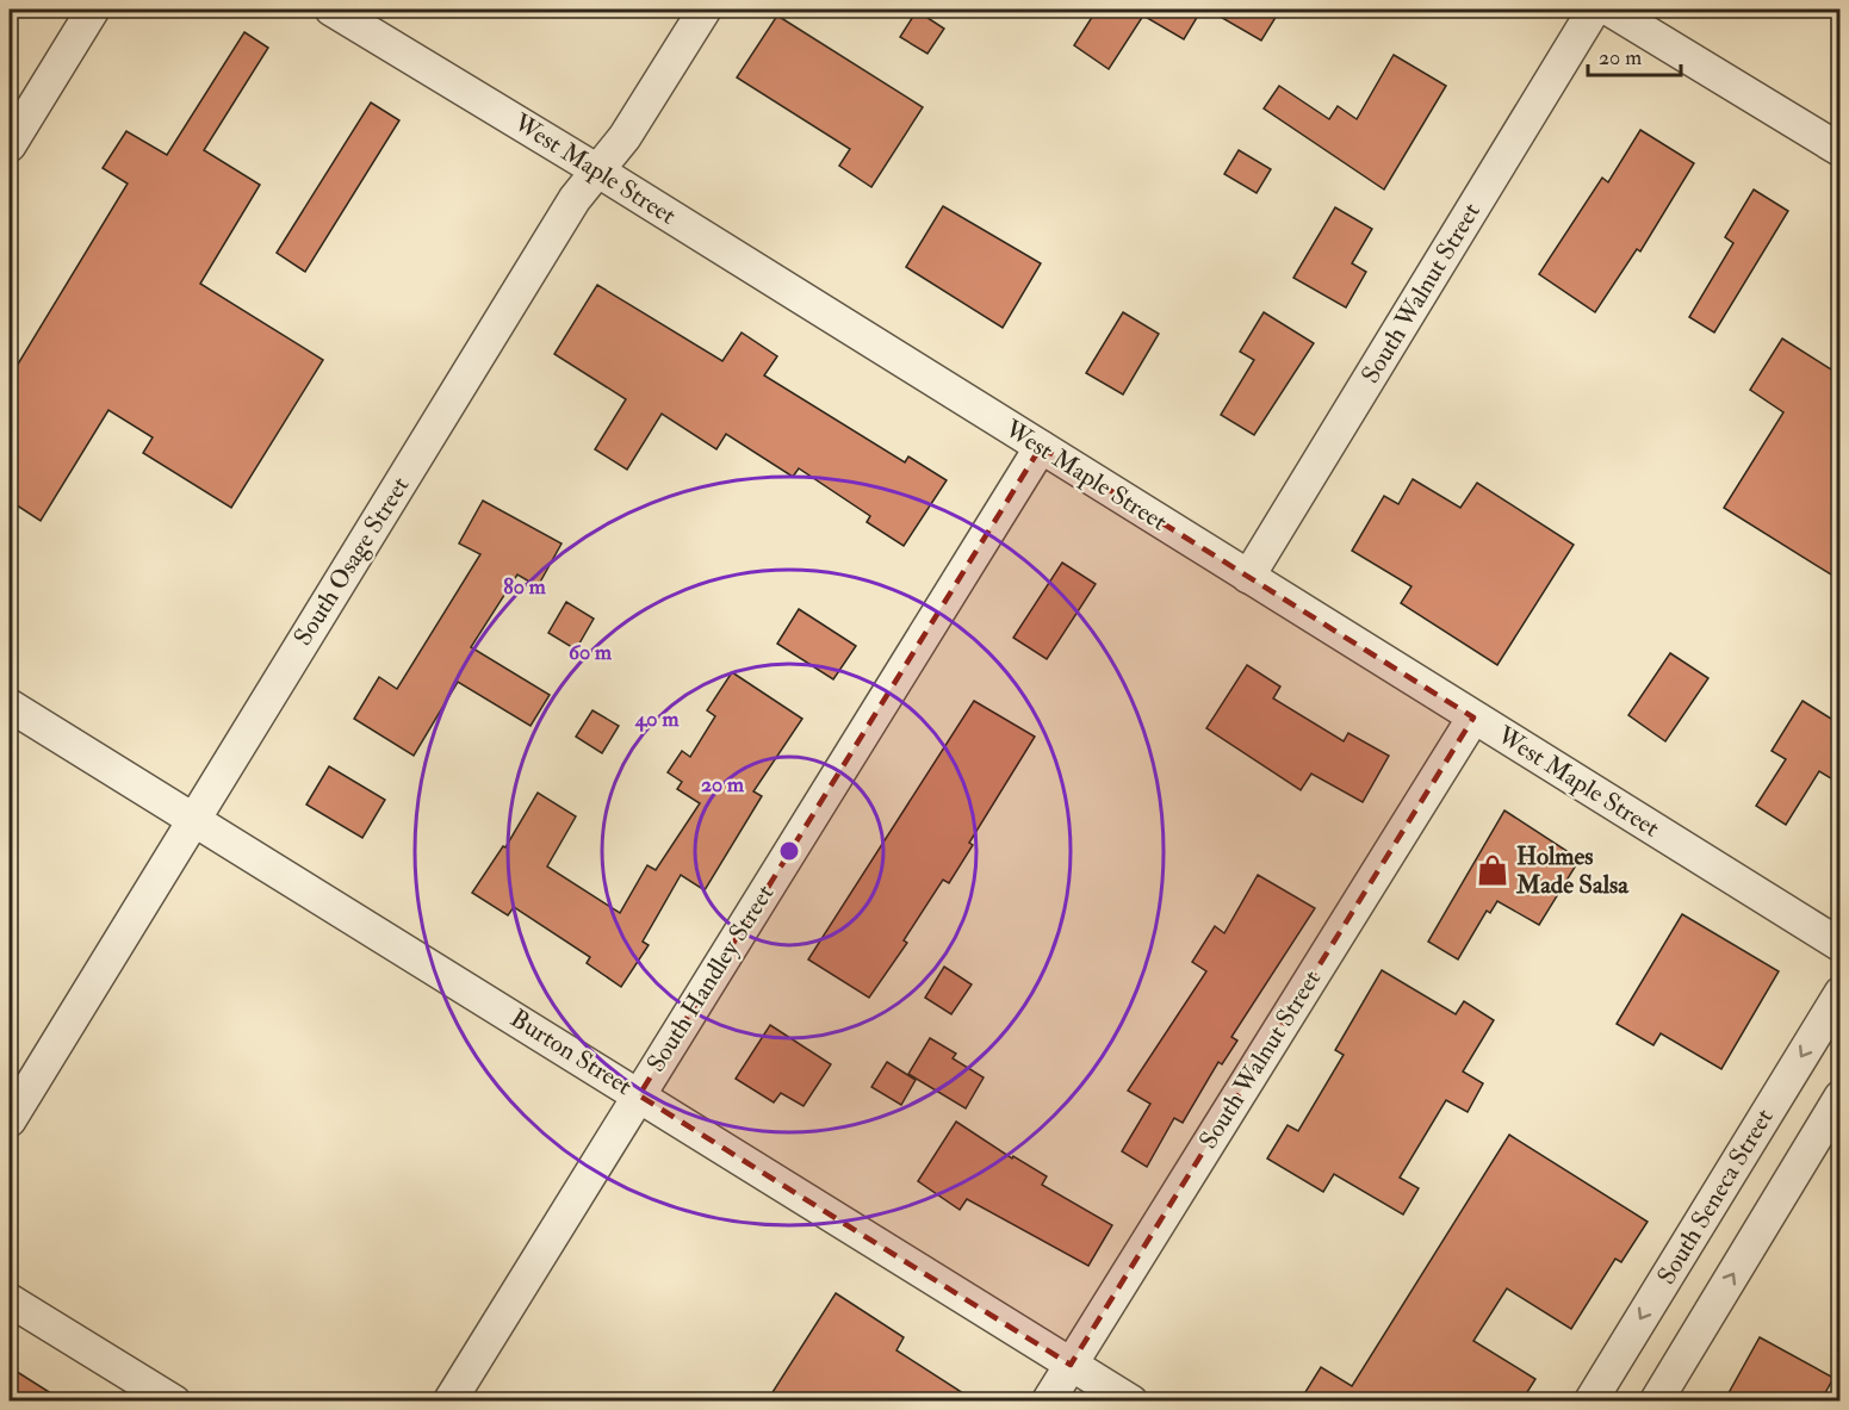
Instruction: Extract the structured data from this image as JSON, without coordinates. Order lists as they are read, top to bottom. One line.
{"streets":{"street":["West Maple Street","South Walnut Street","South Osage Street","South Handley Street","Burton Street","South Seneca Street"]},"crossings":[["West Maple Street","South Walnut Street"],["West Maple Street","South Osage Street"],["West Maple Street","South Handley Street"],["South Walnut Street","Burton Street"],["South Osage Street","Burton Street"],["South Handley Street","Burton Street"]],"places":{"shop":["Holmes Made Salsa"]},"scale_bar":"20 m","rings":["80 m","60 m","40 m","20 m"]}
